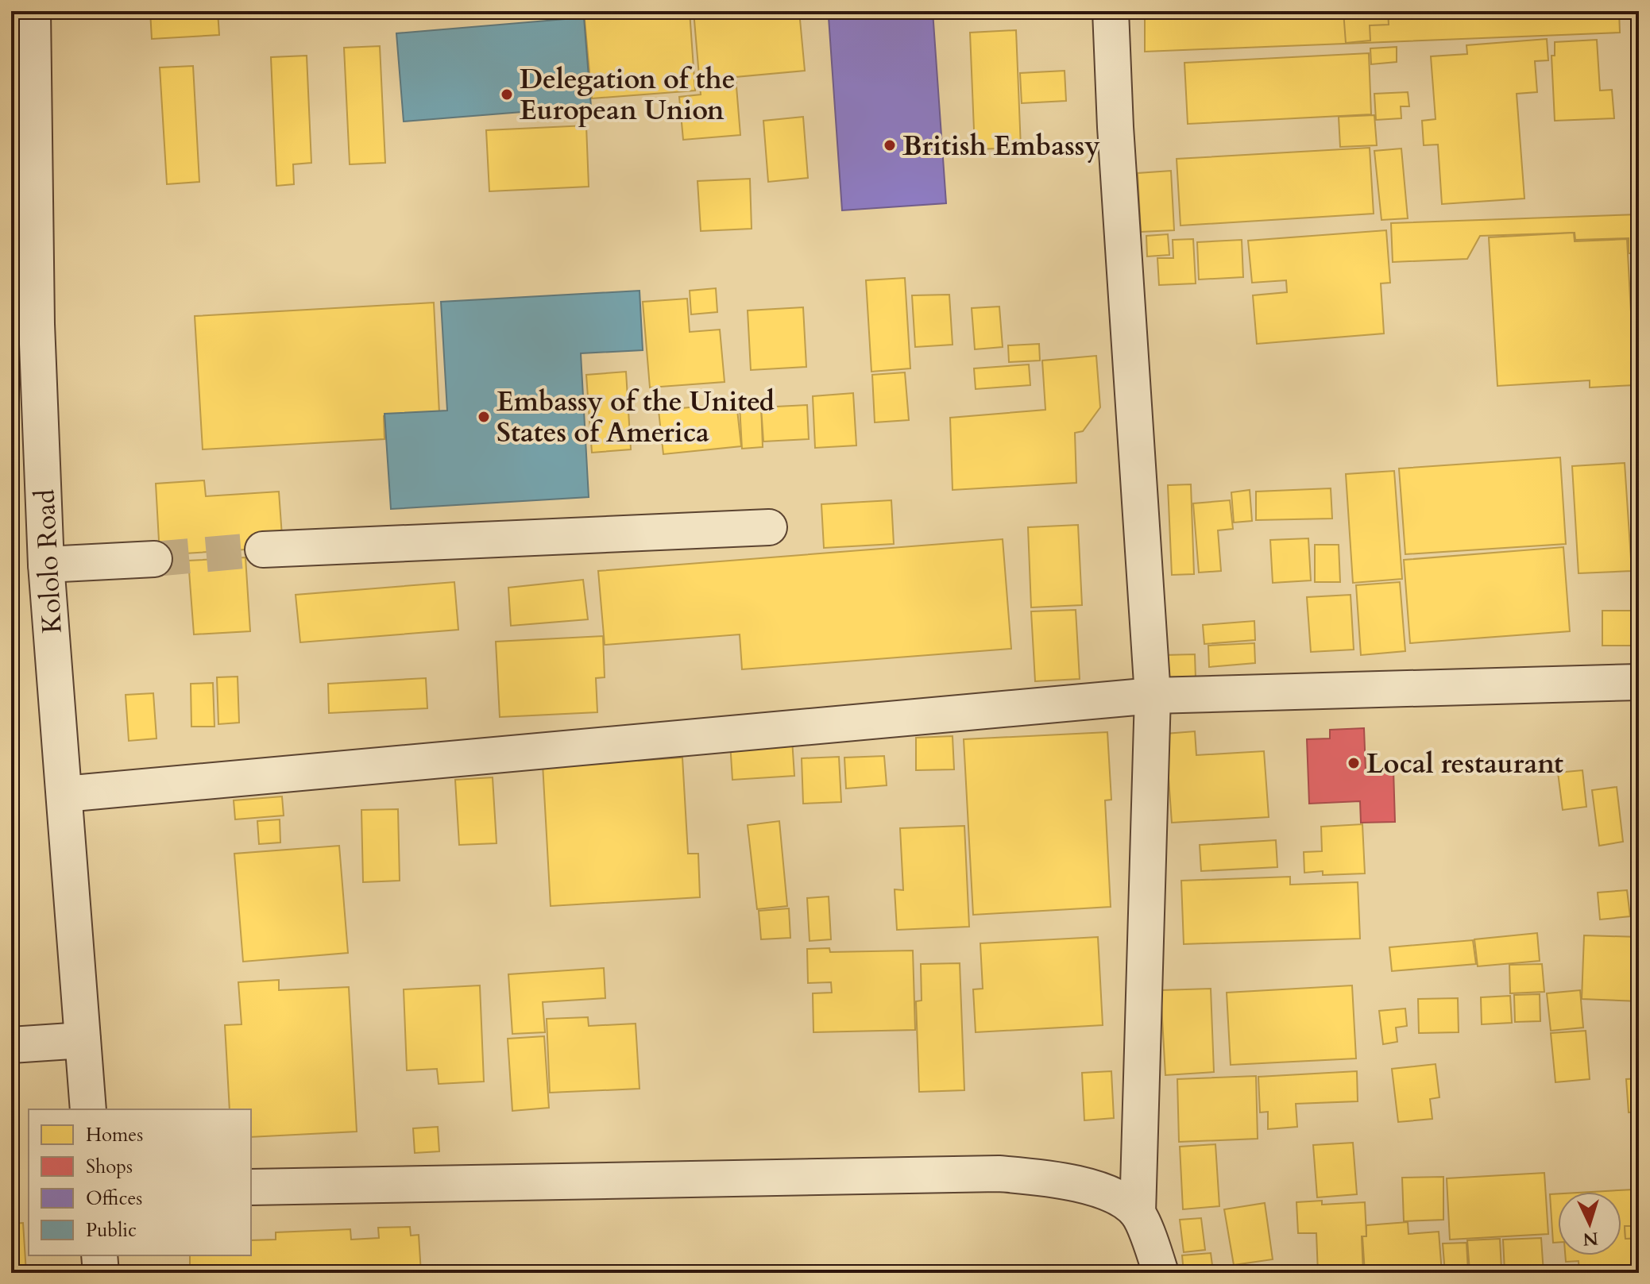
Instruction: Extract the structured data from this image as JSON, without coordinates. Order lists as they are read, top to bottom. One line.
{"streets":{"street":["Kololo Road"]},"places":["Delegation of the European Union","British Embassy","Embassy of the United States of America","Local restaurant"],"legend":["Homes","Shops","Offices","Public"],"north":"bottom"}
